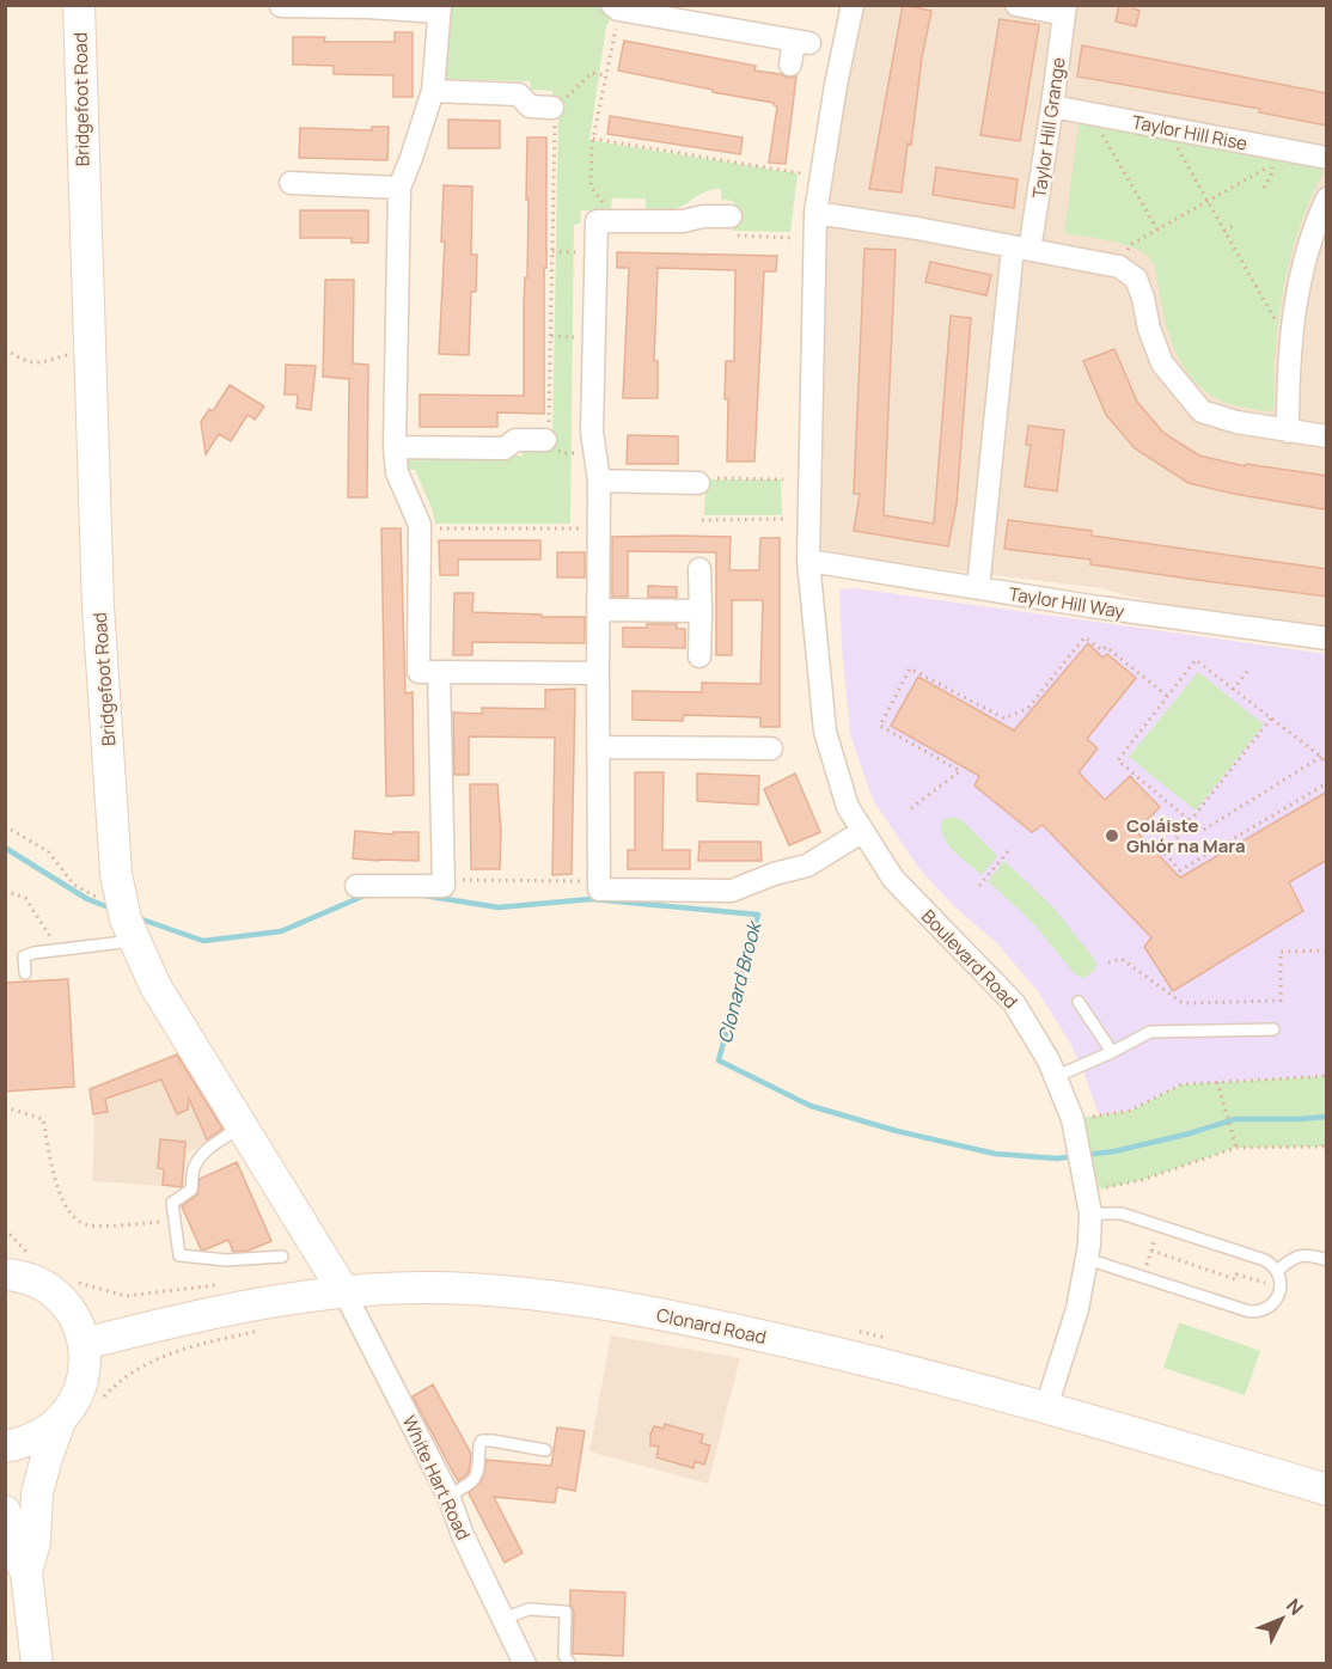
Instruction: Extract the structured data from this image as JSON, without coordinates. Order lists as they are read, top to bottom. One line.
{"streets":{"street":["Bridgefoot Road","Taylor Hill Grange","Taylor Hill Rise","Taylor Hill Way","Boulevard Road","Clonard Road","White Hart Road"]},"crossings":[["Bridgefoot Road","Clonard Road"],["Bridgefoot Road","White Hart Road"],["Taylor Hill Grange","Taylor Hill Rise"],["Taylor Hill Grange","Taylor Hill Way"],["Taylor Hill Way","Boulevard Road"],["Boulevard Road","Clonard Road"],["Clonard Road","White Hart Road"]],"water":["Clonard Brook"],"places":["Coláiste Ghlór na Mara"],"north":"top right"}
